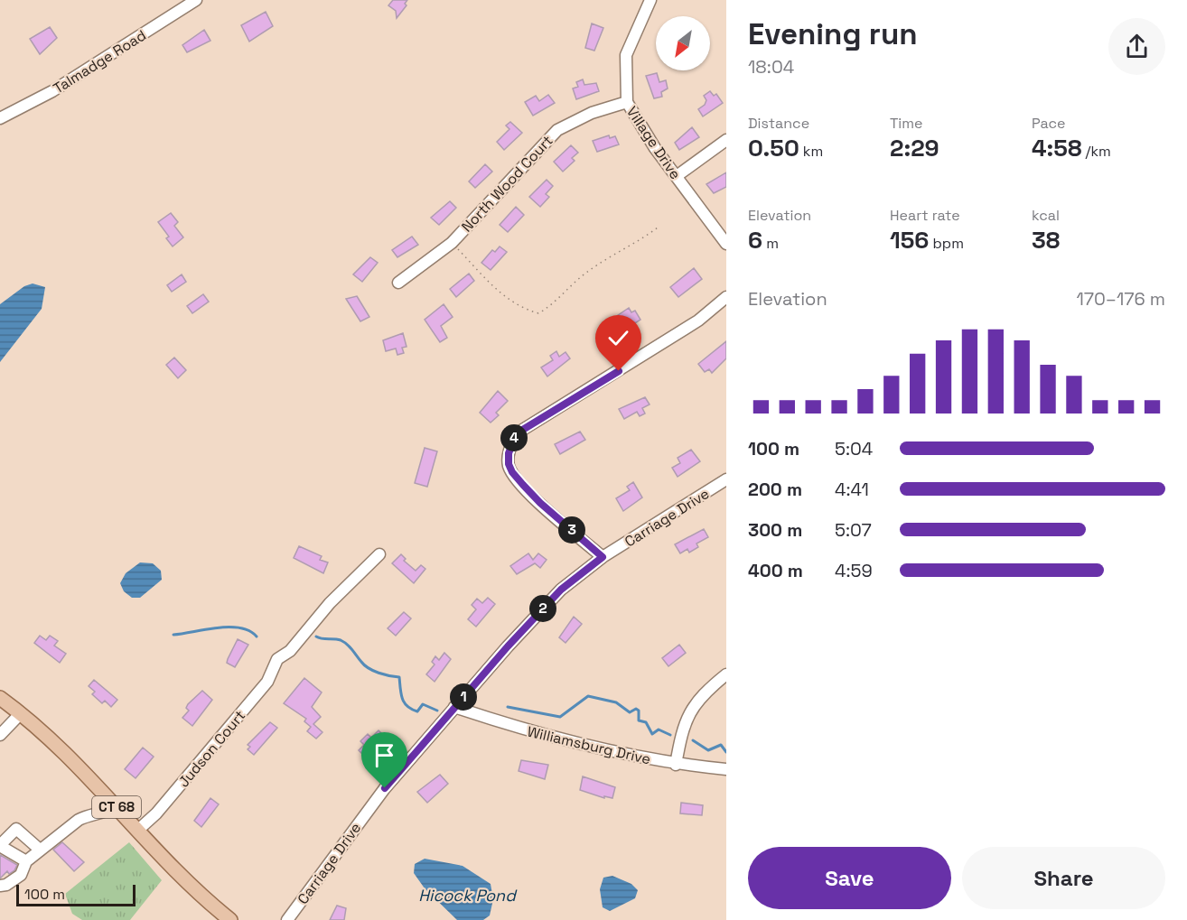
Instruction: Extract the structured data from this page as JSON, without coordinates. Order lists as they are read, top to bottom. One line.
{"streets":{"main road":["CT 68"],"street":["Talmadge Road","Village Drive","North Wood Court","Carriage Drive","Williamsburg Drive","Judson Court"]},"crossings":[["Village Drive","North Wood Court"],["Carriage Drive","Williamsburg Drive"],["Judson Court","CT 68"]],"water":["Hicock Pond"],"scale_bar":"100 m","north":"bottom left","page":{"heading":["Evening run","18:04"],"stats":[["Distance","0.50 km"],["Time","2:29"],["Pace","4:58 /km"],["Elevation","6 m"],["Heart rate","156 bpm"],["kcal","38"]],"chart":["Elevation","170–176 m"],"pins":["4","3","2","1"],"list":[{"name":"100 m","note":"5:04"},{"name":"200 m","note":"4:41"},{"name":"300 m","note":"5:07"},{"name":"400 m","note":"4:59"}],"buttons":["Save","Share"],"scale":"100 m"}}
